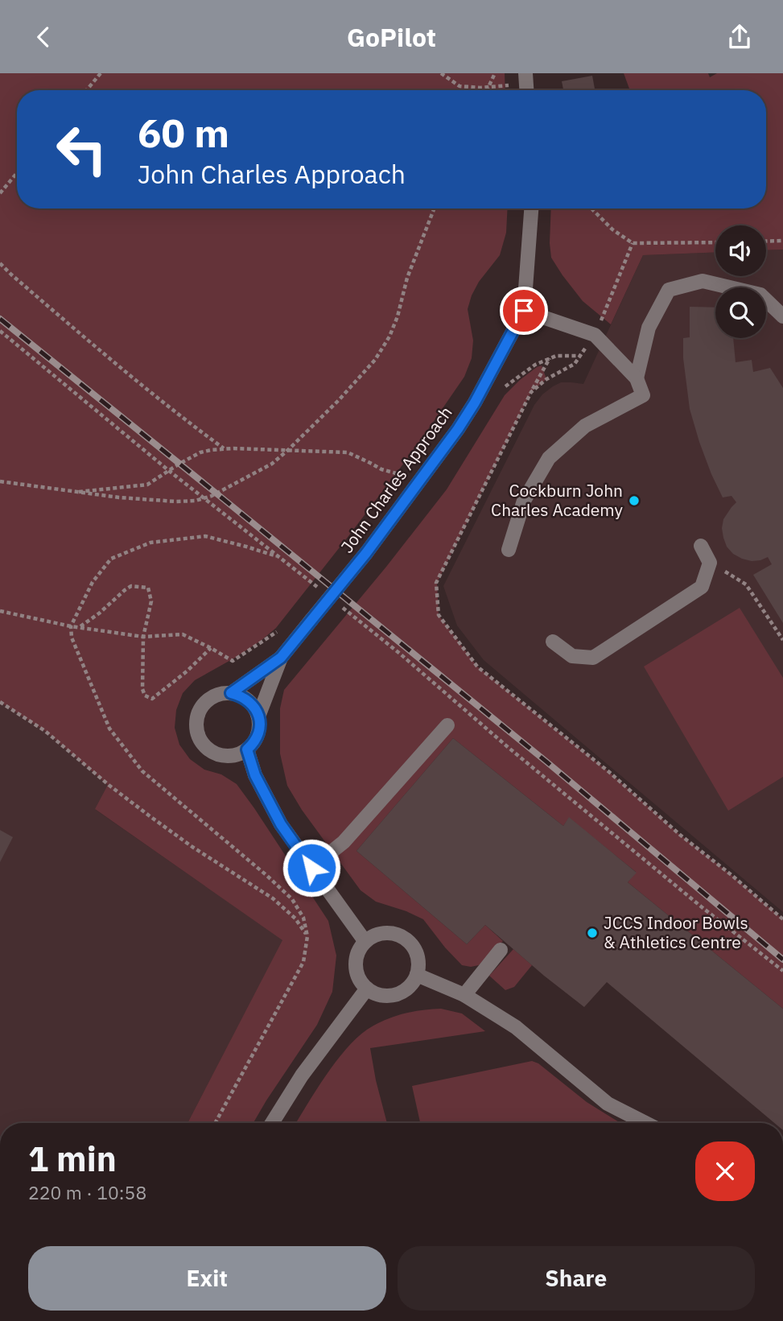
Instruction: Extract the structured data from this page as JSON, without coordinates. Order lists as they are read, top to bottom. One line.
{"streets":{"street":["John Charles Approach"]},"places":["Cockburn John Charles Academy","JCCS Indoor Bowls & Athletics Centre"],"page":{"header":"GoPilot","turn":["60 m","John Charles Approach"],"heading":["1 min","220 m · 10:58"],"buttons":["Exit","Share"]}}
